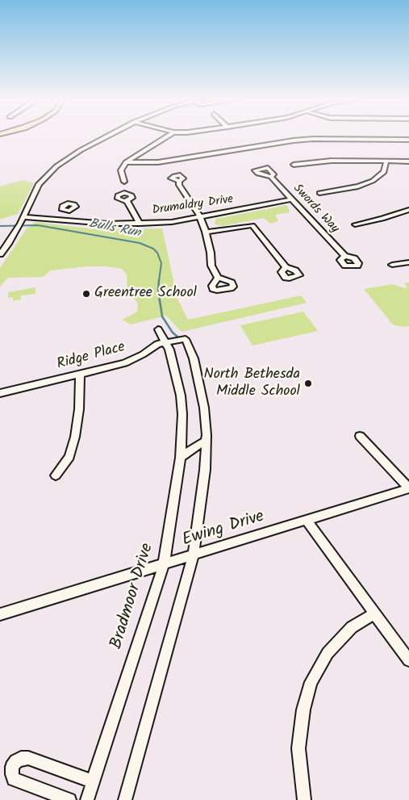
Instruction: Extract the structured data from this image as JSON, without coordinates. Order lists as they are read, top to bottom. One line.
{"streets":{"street":["Drumaldry Drive","Swords Way","Ridge Place","Ewing Drive","Bradmoor Drive"]},"crossings":[["Drumaldry Drive","Swords Way"],["Ridge Place","Bradmoor Drive"],["Ewing Drive","Bradmoor Drive"]],"water":["Bulls Run"],"places":["Greentree School","North Bethesda Middle School"]}
